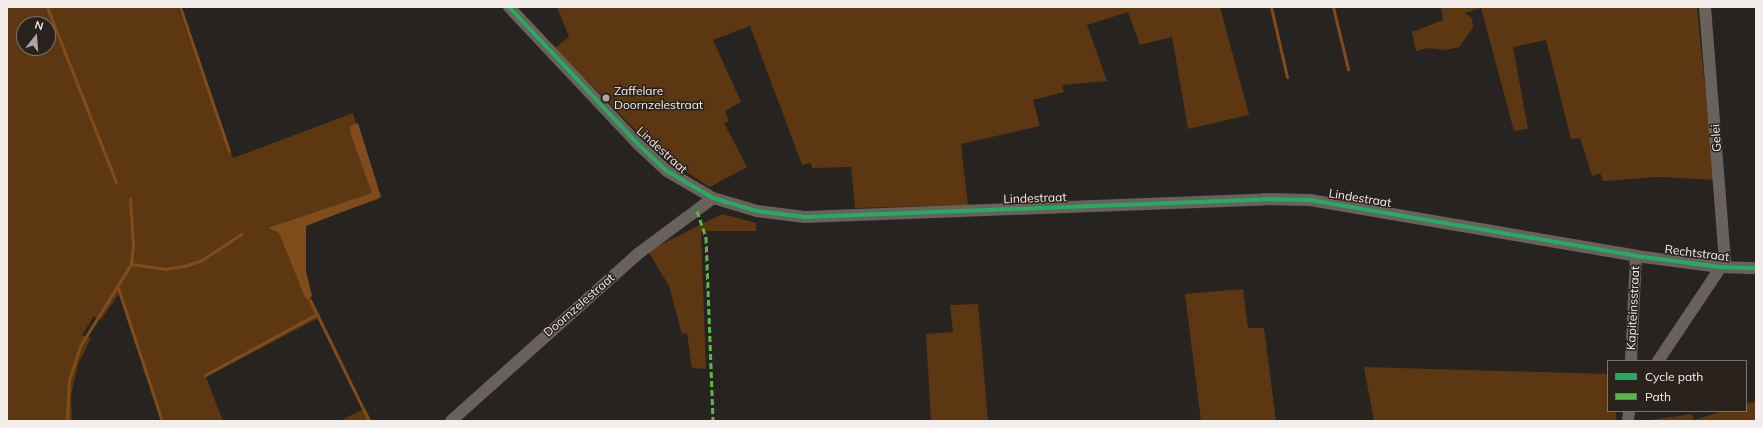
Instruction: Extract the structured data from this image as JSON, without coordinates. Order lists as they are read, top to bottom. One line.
{"streets":{"street":["Gelei","Lindestraat","Rechtstraat","Doornzelestraat","Kapiteinsstraat"]},"crossings":[["Gelei","Rechtstraat"],["Lindestraat","Rechtstraat"],["Lindestraat","Doornzelestraat"],["Lindestraat","Kapiteinsstraat"],["Rechtstraat","Kapiteinsstraat"]],"places":["Zaffelare Doornzelestraat"],"legend":["Cycle path","Path"],"north":"top"}
